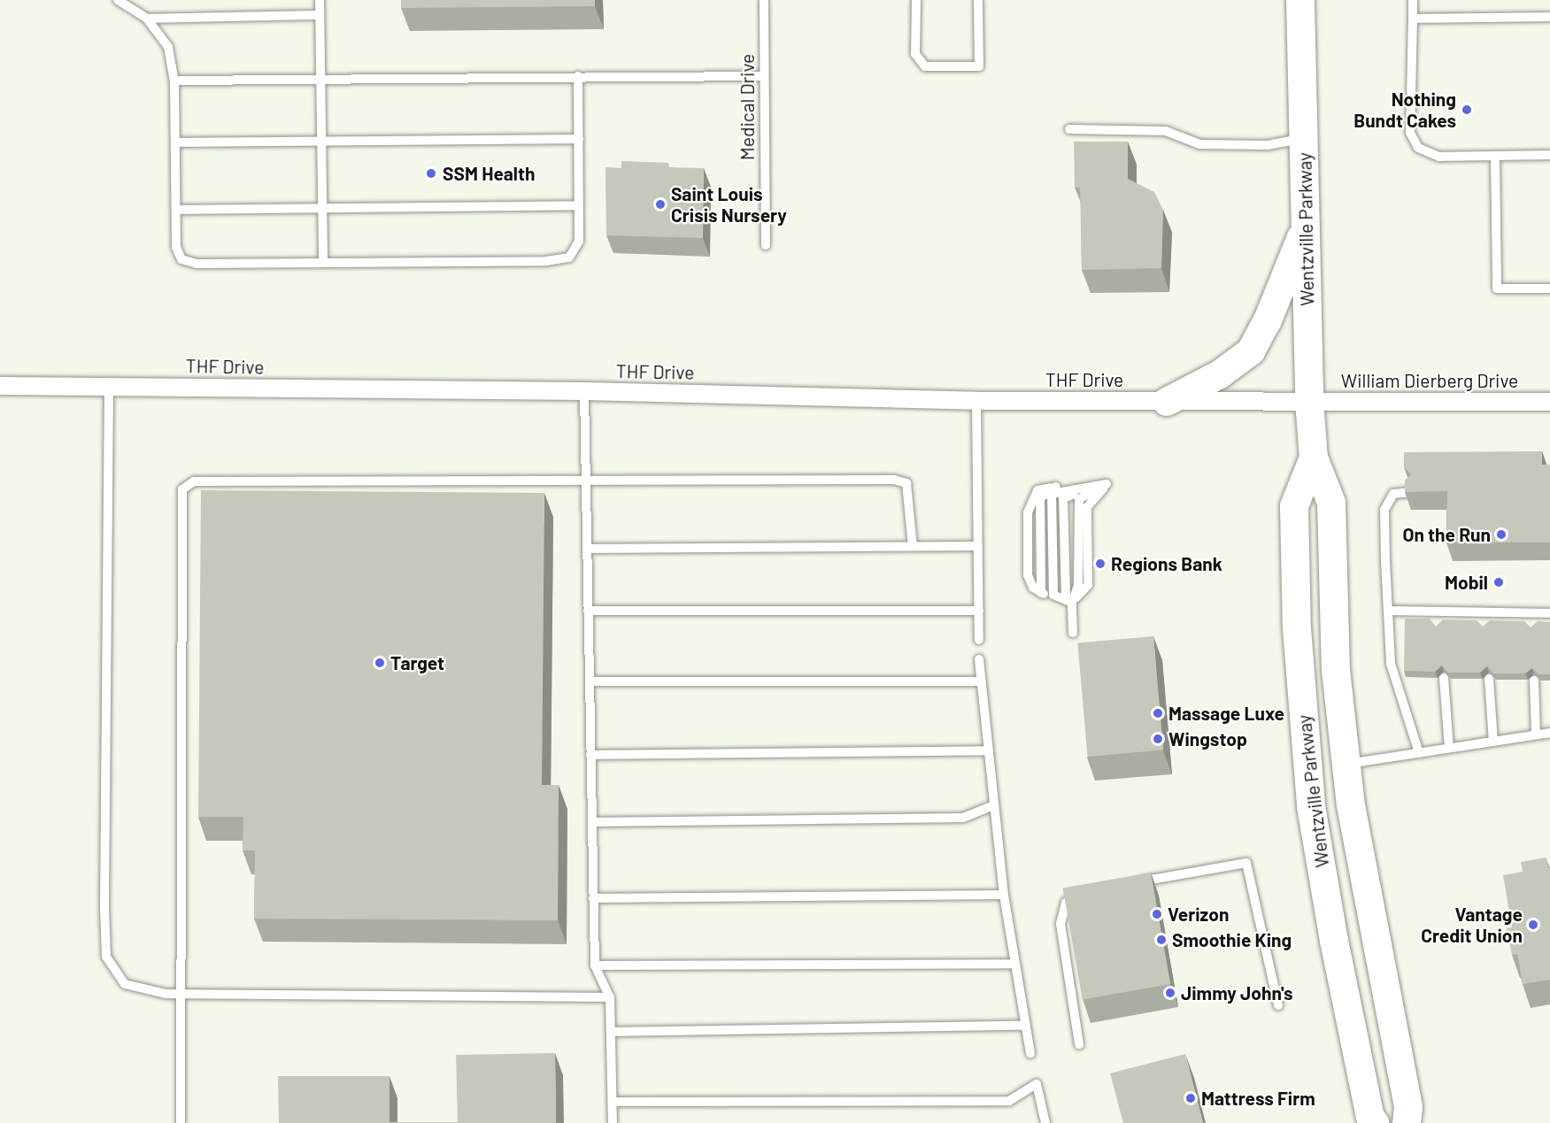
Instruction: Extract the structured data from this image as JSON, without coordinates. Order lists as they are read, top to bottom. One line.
{"streets":{"main road":["Wentzville Parkway"],"street":["THF Drive","William Dierberg Drive"],"lane":["Medical Drive"]},"crossings":[["Wentzville Parkway","THF Drive"],["Wentzville Parkway","William Dierberg Drive"],["THF Drive","William Dierberg Drive"]],"places":["Nothing Bundt Cakes","SSM Health","Saint Louis Crisis Nursery","On the Run","Regions Bank","Mobil","Target","Massage Luxe","Wingstop","Verizon","Vantage Credit Union","Smoothie King","Jimmy John's","Mattress Firm"]}
